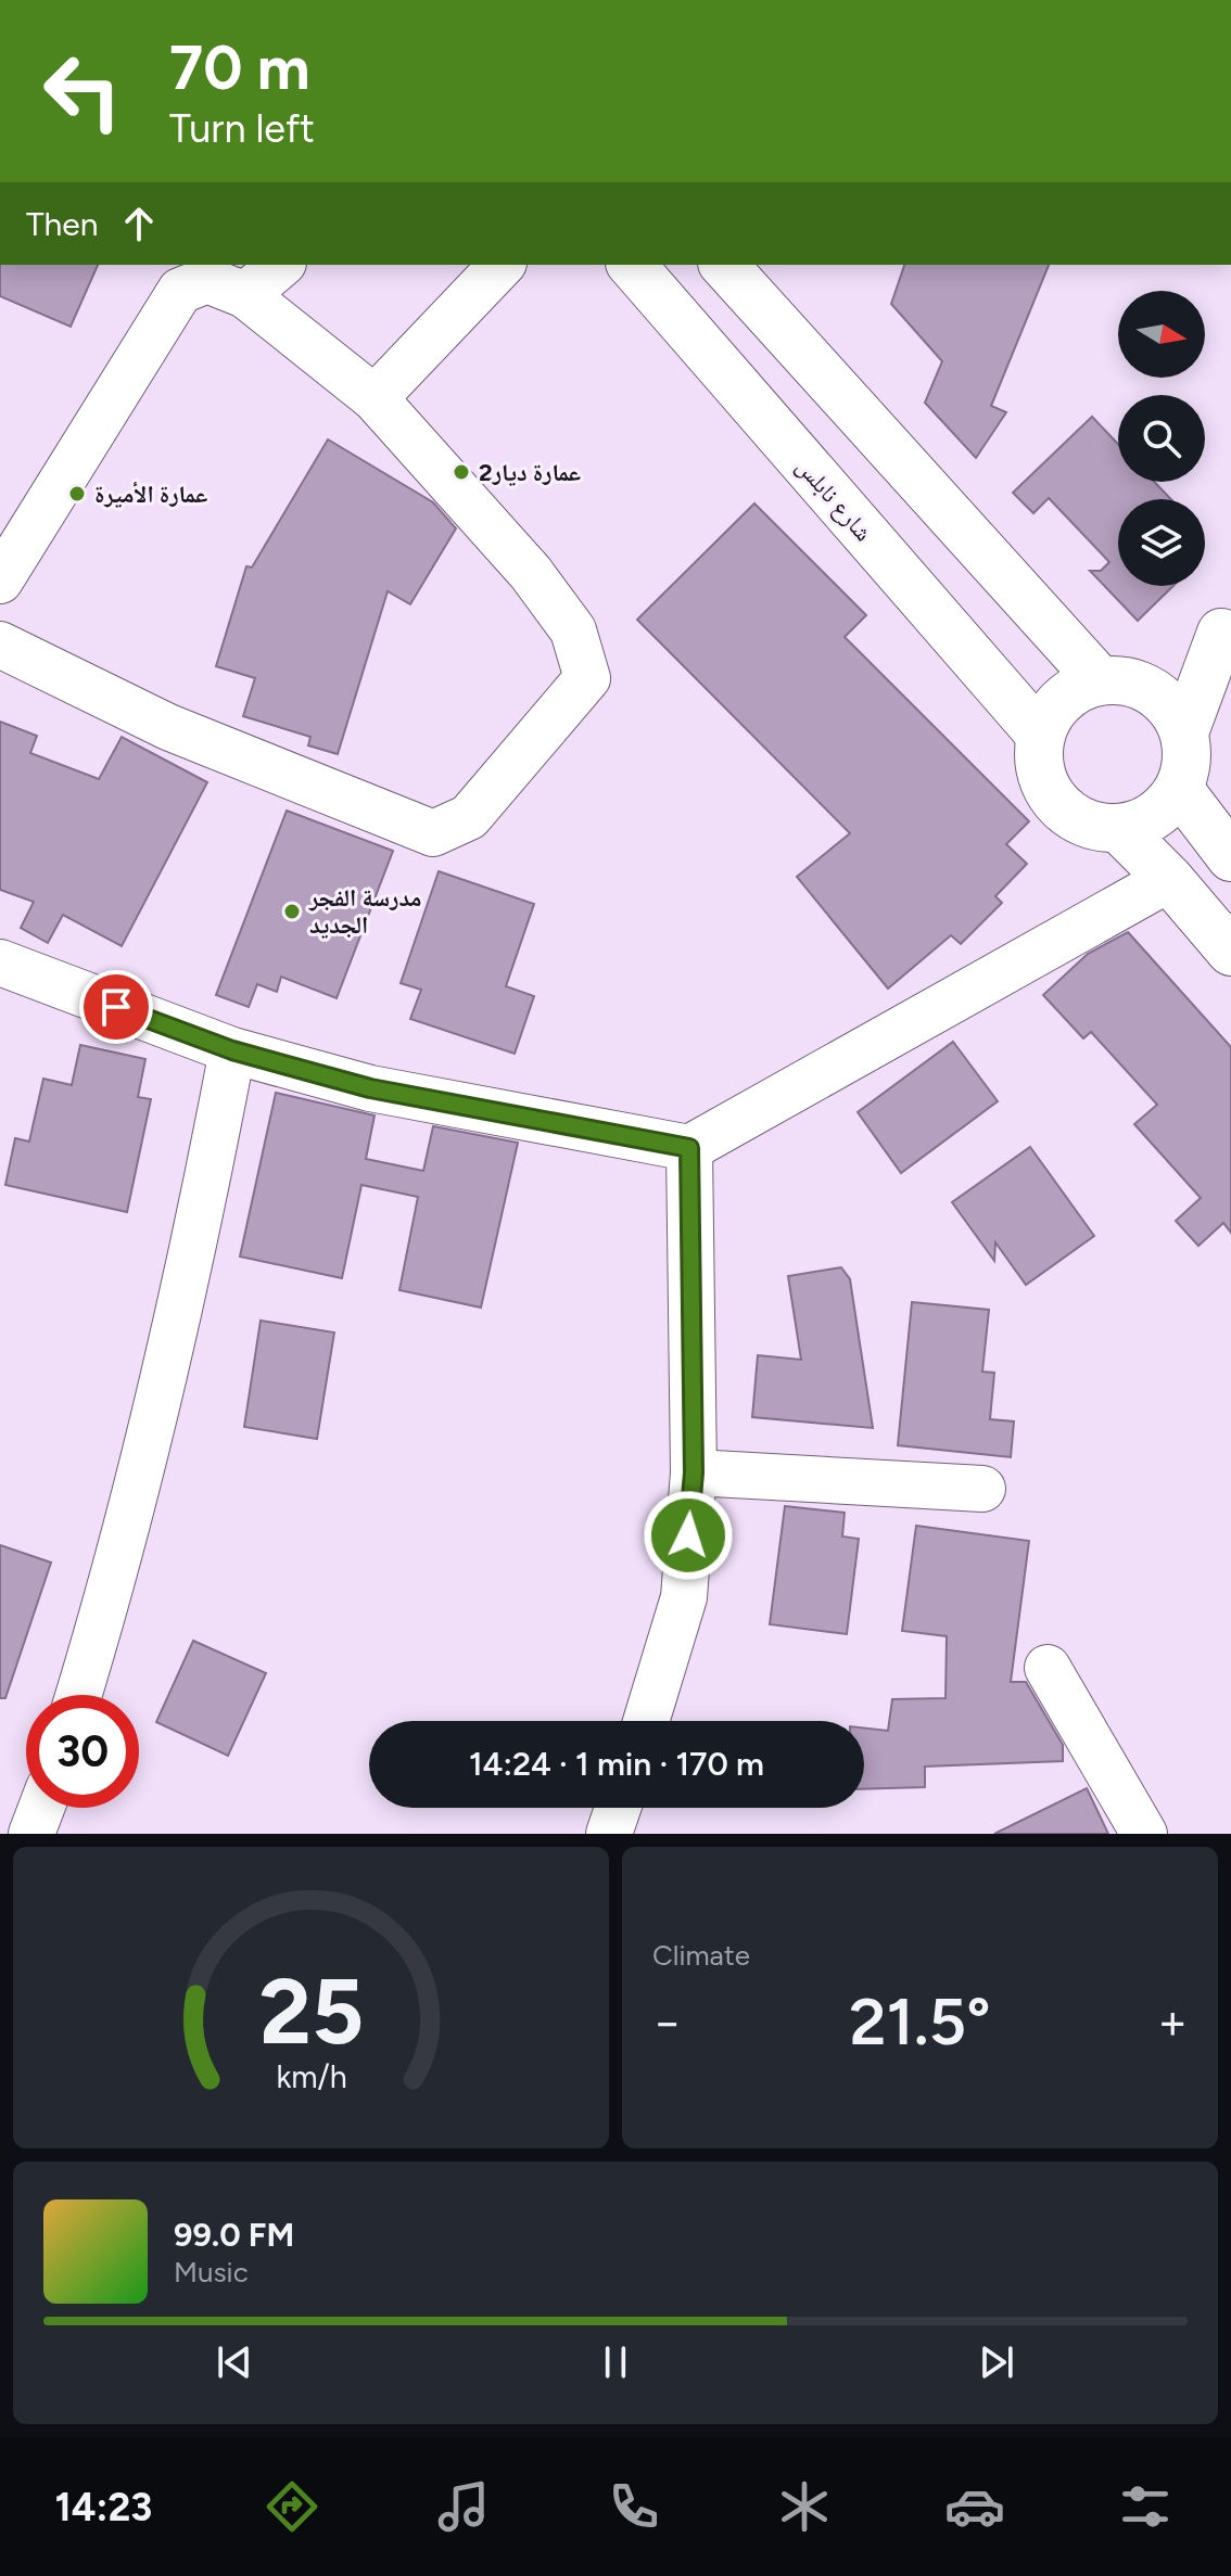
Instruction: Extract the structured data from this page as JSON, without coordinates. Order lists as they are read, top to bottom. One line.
{"streets":{"main road":["شارع نابلس"]},"places":["عمارة ديار2","عمارة الأميرة","مدرسة الفجر الجديد"],"north":"right","page":{"turn":["70 m","Turn left"],"then":"Then","limit":"30","trip":"14:24 · 1 min · 170 m","tile":"Climate","heat":["−","21.5°","+"],"song":["99.0 FM","Music"],"tabs":"14:23","gauge":["25","km/h"]}}
